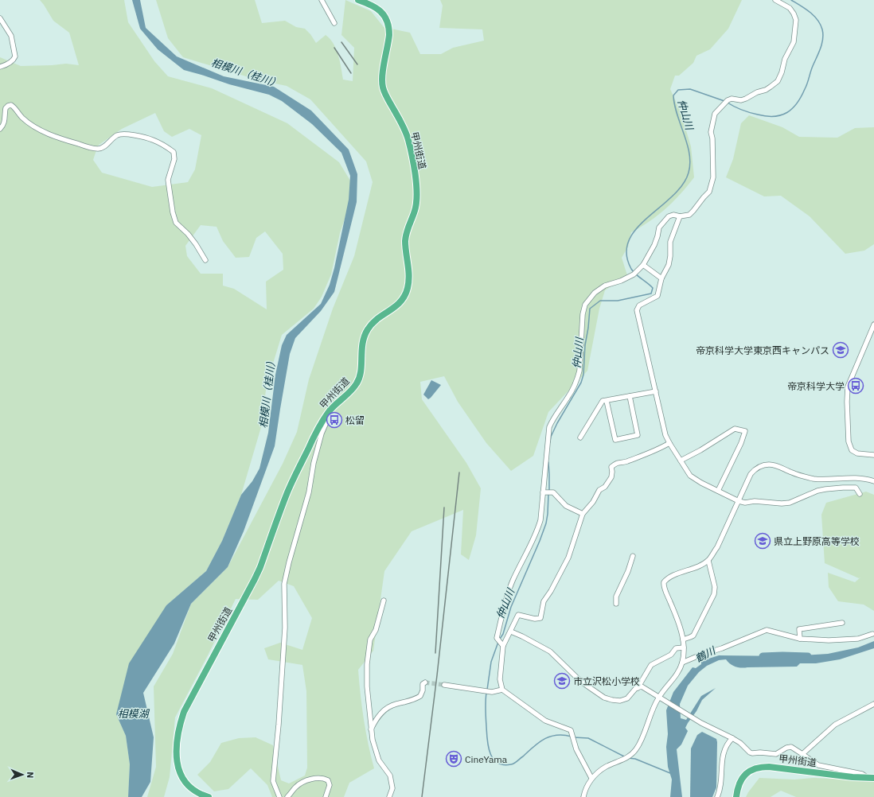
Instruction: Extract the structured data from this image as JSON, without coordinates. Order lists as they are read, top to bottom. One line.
{"streets":{"highway":["甲州街道"]},"water":["相模川（桂川）","仲山川","鶴川","相模湖"],"places":{"school or university":["帝京科学大学東京西キャンパス","県立上野原高等学校","市立沢松小学校"],"bus stop":["帝京科学大学","松留"],"theatre":["CineYama"]},"north":"right"}
